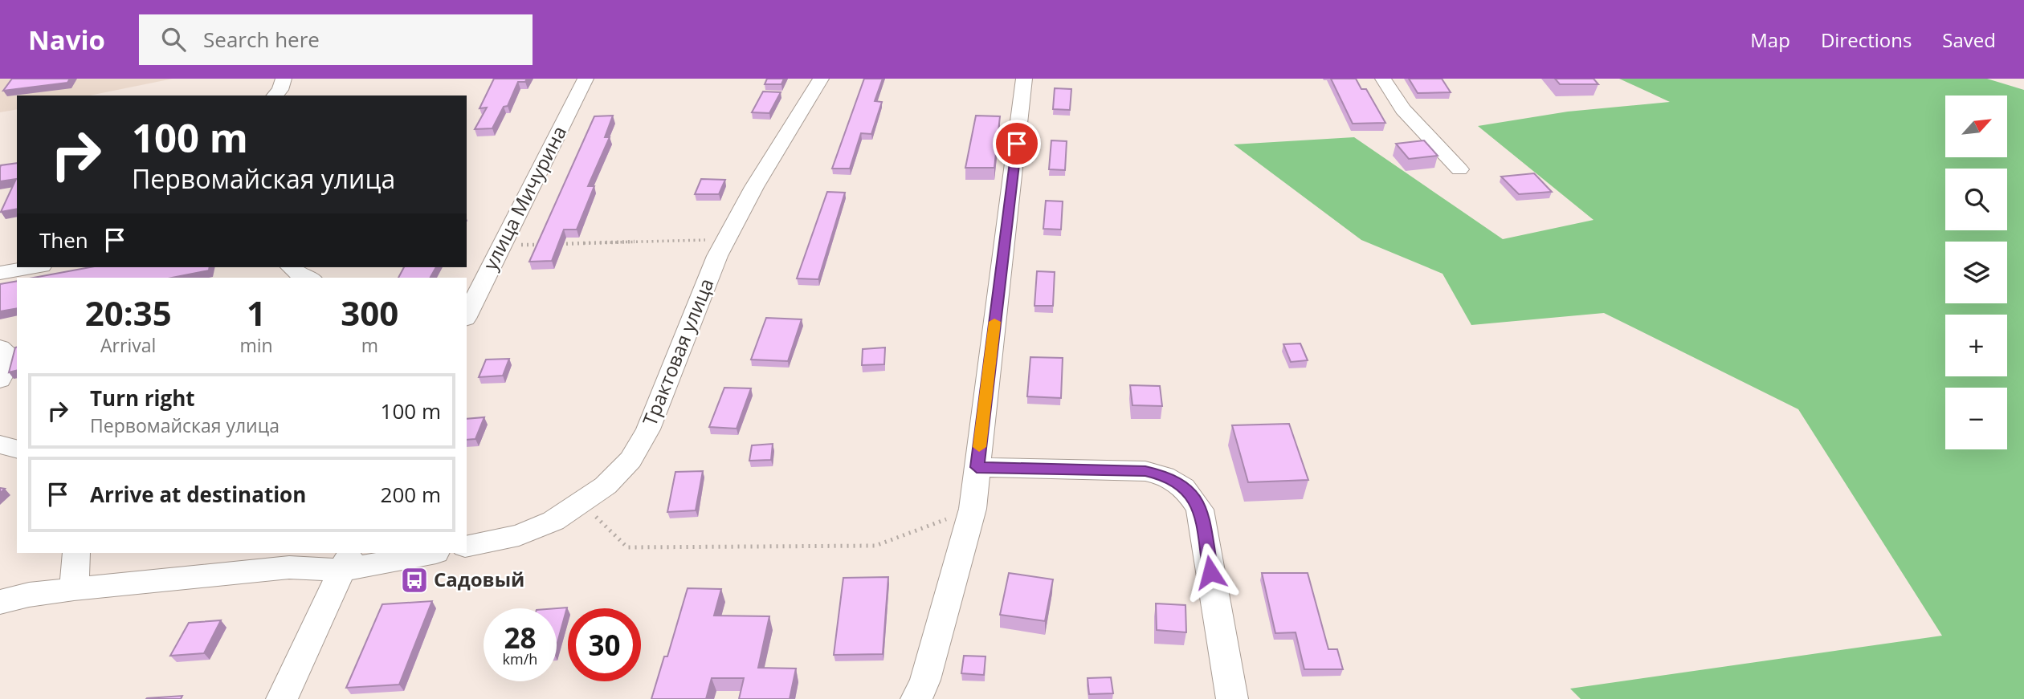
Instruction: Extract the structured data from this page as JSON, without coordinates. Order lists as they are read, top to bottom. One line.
{"streets":{"street":["улица Мичурина","Трактовая улица"]},"places":{"bus stop":["Садовый"]},"north":"top right","page":{"header":"Navio","search":"Search here","nav":["Map","Directions","Saved"],"map_buttons":["+","−"],"turn":["100 m","Первомайская улица"],"then":"Then","eta":["20:35","Arrival","1","min","300","m"],"list":[{"name":"Turn right","note":"Первомайская улица","value":"100 m"},{"name":"Arrive at destination","value":"200 m"}],"speed":"28 km/h","limit":"30"}}
